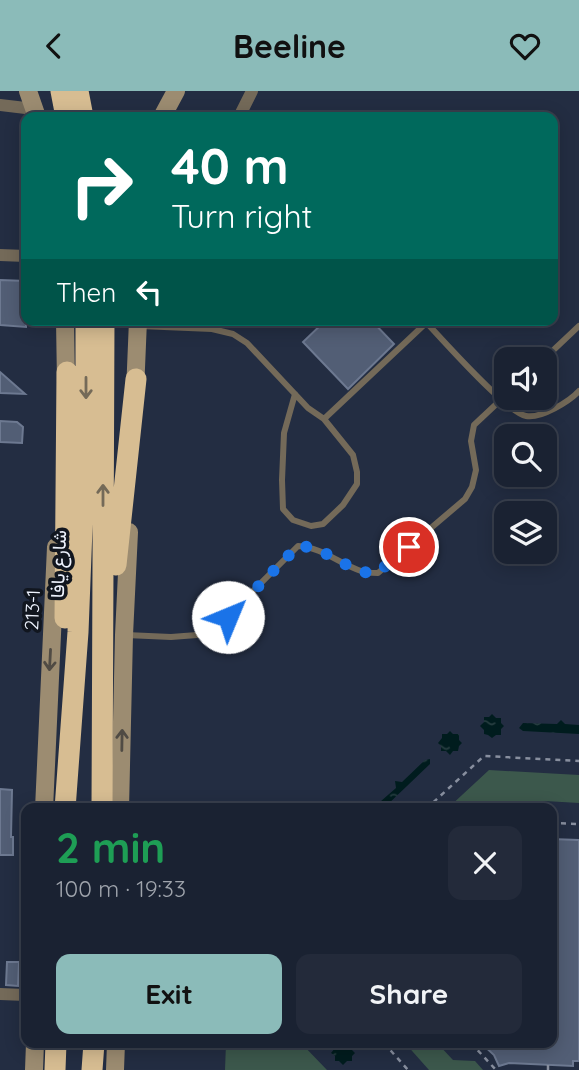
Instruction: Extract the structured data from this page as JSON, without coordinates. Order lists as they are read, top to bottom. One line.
{"streets":{"highway":["شارع يافا"],"main road":["213-1"]},"page":{"header":"Beeline","turn":["40 m","Turn right"],"then":"Then","heading":["2 min","100 m · 19:33"],"buttons":["Exit","Share"]}}
